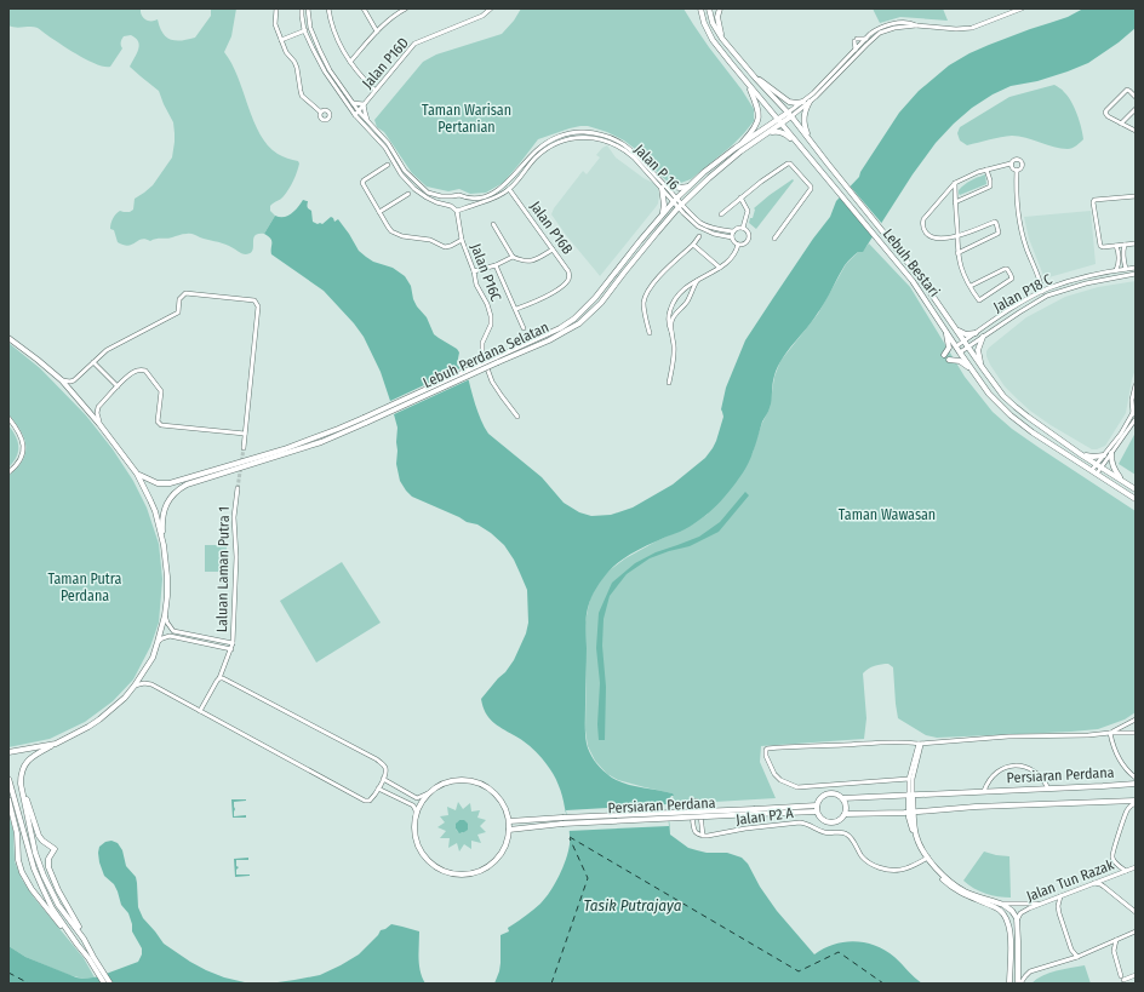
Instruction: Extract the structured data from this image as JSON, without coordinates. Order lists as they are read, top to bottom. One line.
{"streets":{"main road":["Lebuh Bestari","Lebuh Perdana Selatan","Persiaran Perdana"],"street":["Jalan P16D","Jalan P 16","Jalan P16B","Jalan P16C","Jalan P18 C","Laluan Laman Putra 1","Jalan P2 A","Jalan Tun Razak"]},"crossings":[["Jalan P16D","Jalan P 16"],["Jalan P 16","Jalan P16B"],["Jalan P 16","Jalan P16C"],["Jalan P 16","Lebuh Perdana Selatan"],["Lebuh Bestari","Jalan P18 C"],["Lebuh Bestari","Lebuh Perdana Selatan"]],"water":["Tasik Putrajaya"],"parks":["Taman Warisan Pertanian","Taman Wawasan","Taman Putra Perdana"]}
